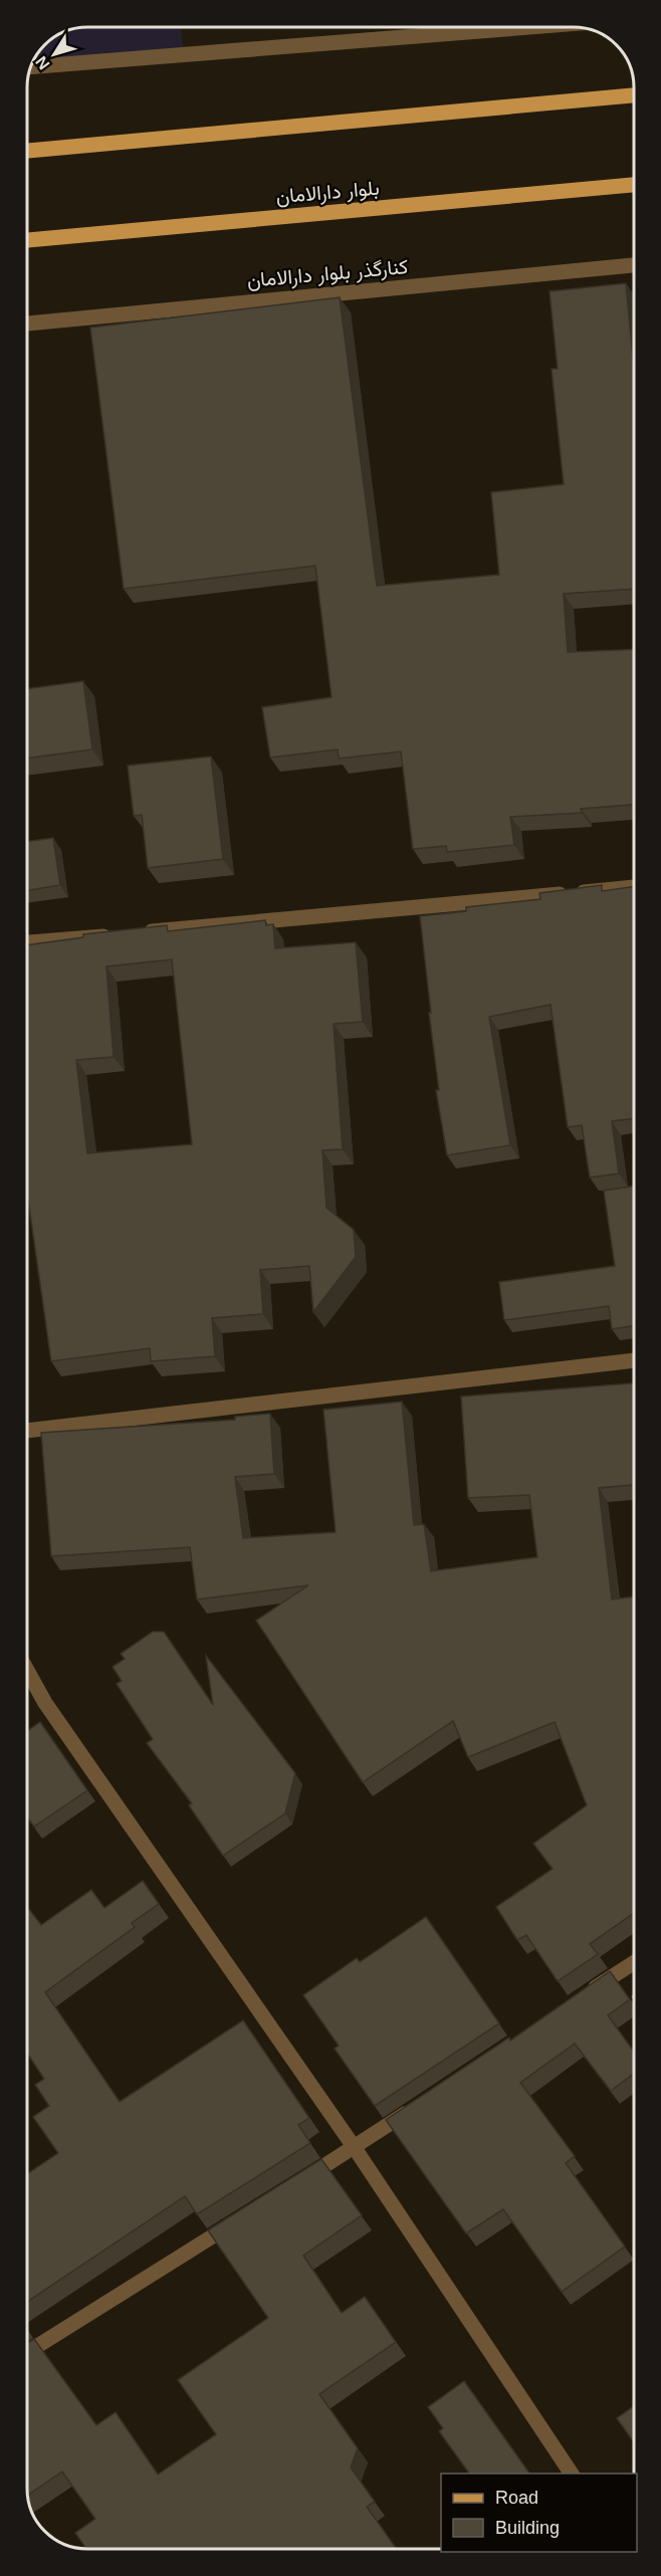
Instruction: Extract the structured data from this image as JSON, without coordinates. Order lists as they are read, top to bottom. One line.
{"streets":{"main road":["بلوار دارالامان"],"street":["کنارگذر بلوار دارالامان"]},"legend":["Road","Building"],"north":"bottom left"}
